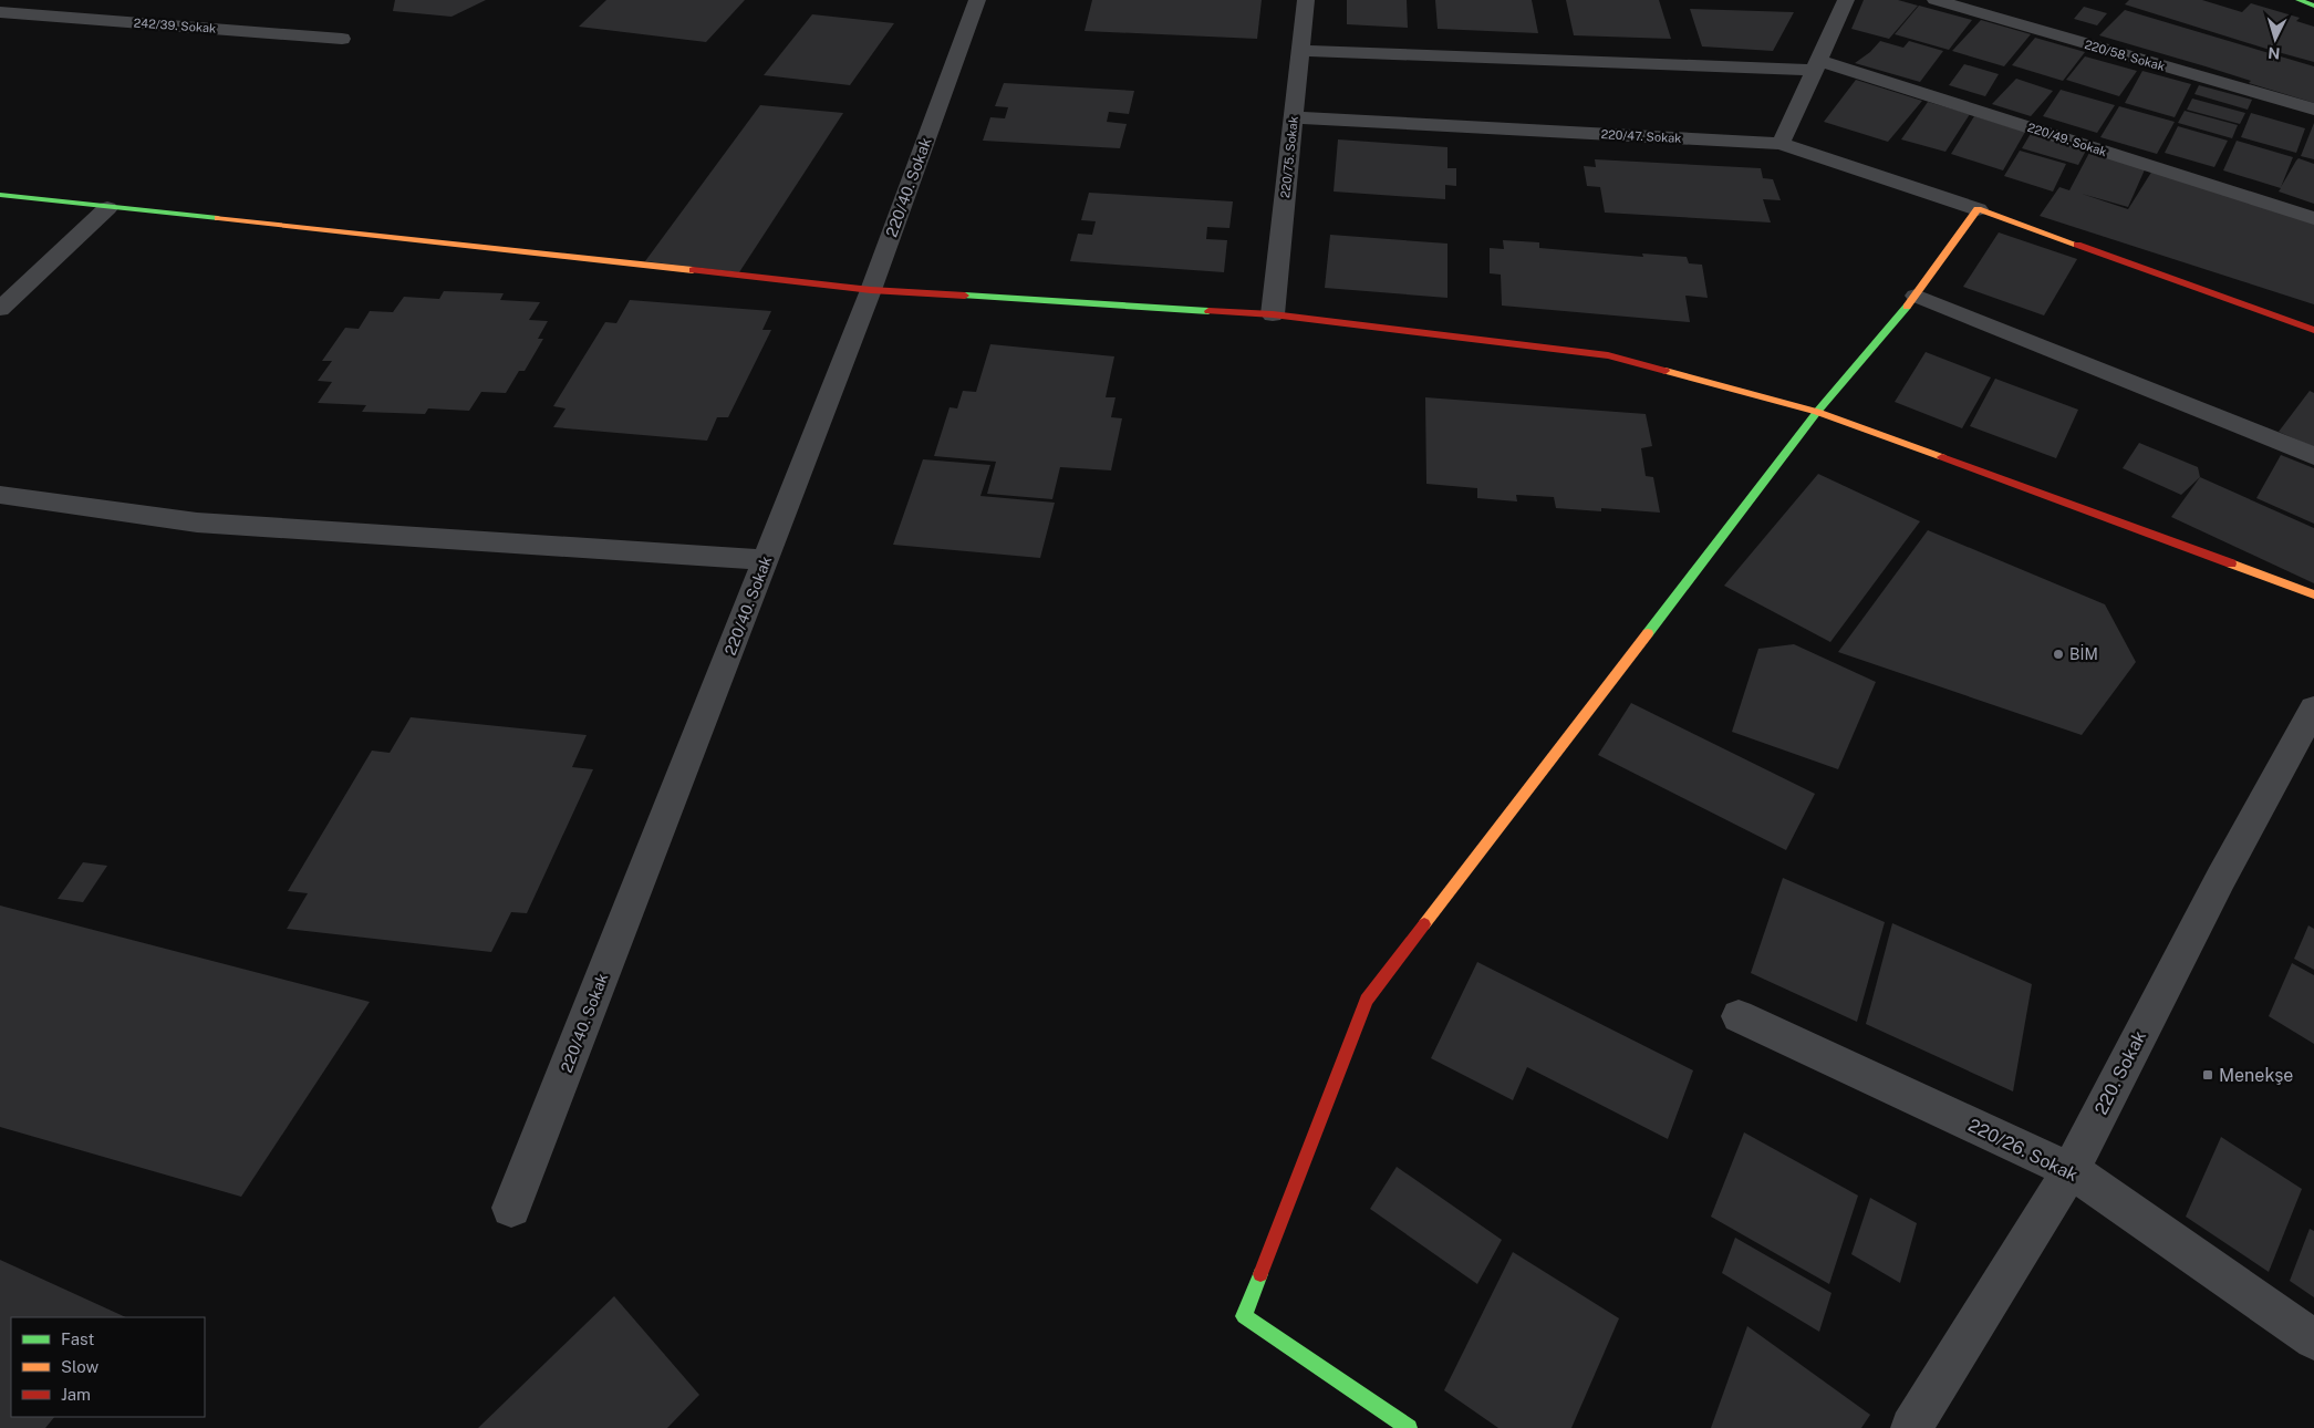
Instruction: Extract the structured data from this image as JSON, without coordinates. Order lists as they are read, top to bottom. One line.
{"streets":{"street":["242/39. Sokak","220/58. Sokak","220/47. Sokak","220/49. Sokak","220/75. Sokak","220/40. Sokak","220. Sokak","220/26. Sokak"]},"crossings":[["220/47. Sokak","220/75. Sokak"],["220/49. Sokak","220/75. Sokak"],["220. Sokak","220/26. Sokak"]],"places":{"other":["BİM"],"transit":["Menekşe"]},"legend":["Fast","Slow","Jam"],"north":"bottom"}
